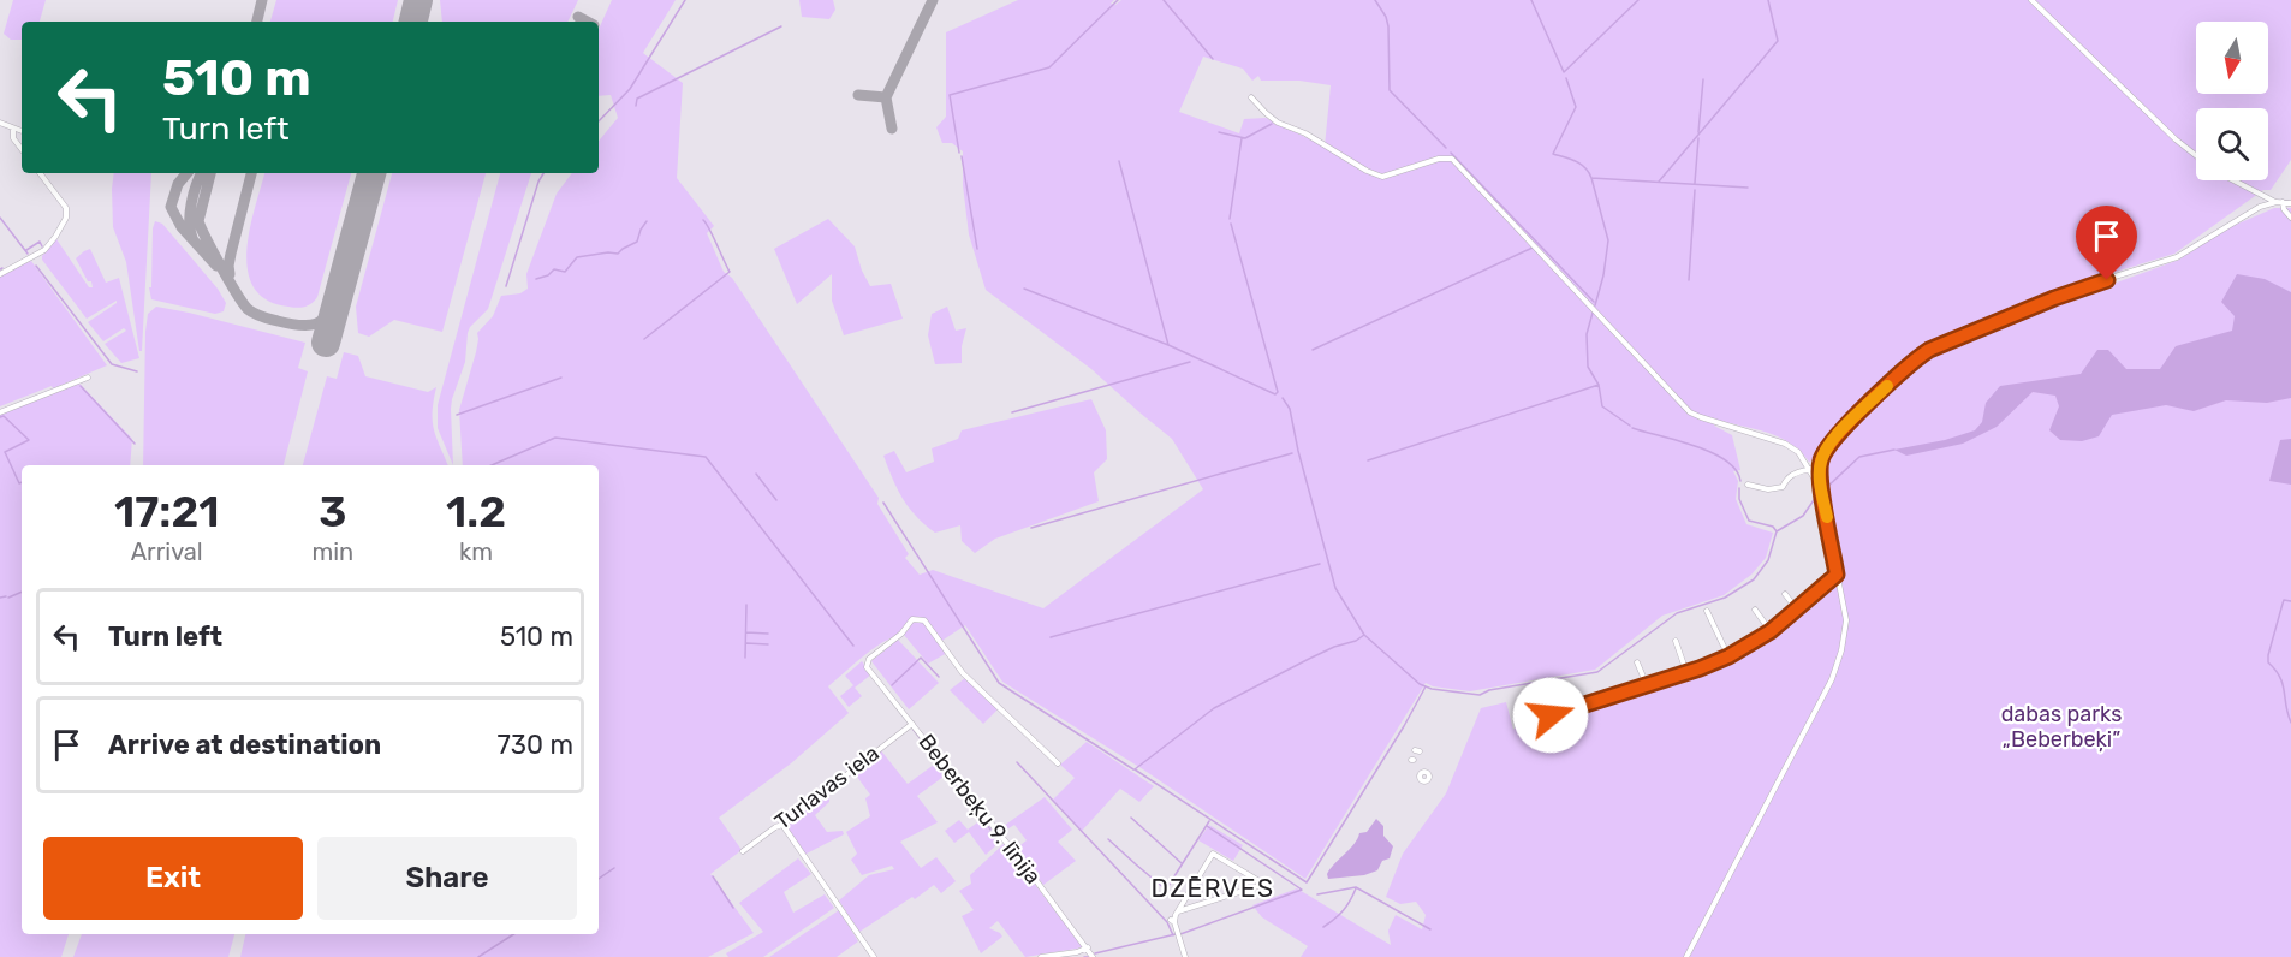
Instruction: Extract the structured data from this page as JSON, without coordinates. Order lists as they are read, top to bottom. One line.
{"streets":{"street":["Turlavas iela","Beberbeķu 9. līnija"]},"crossings":[["Turlavas iela","Beberbeķu 9. līnija"]],"districts":["DZĒRVES"],"parks":["dabas parks „Beberbeķi”"],"north":"bottom","page":{"turn":["510 m","Turn left"],"eta":["17:21","Arrival","3","min","1.2","km"],"list":[{"name":"Turn left","value":"510 m"},{"name":"Arrive at destination","value":"730 m"}],"buttons":["Exit","Share"]}}
